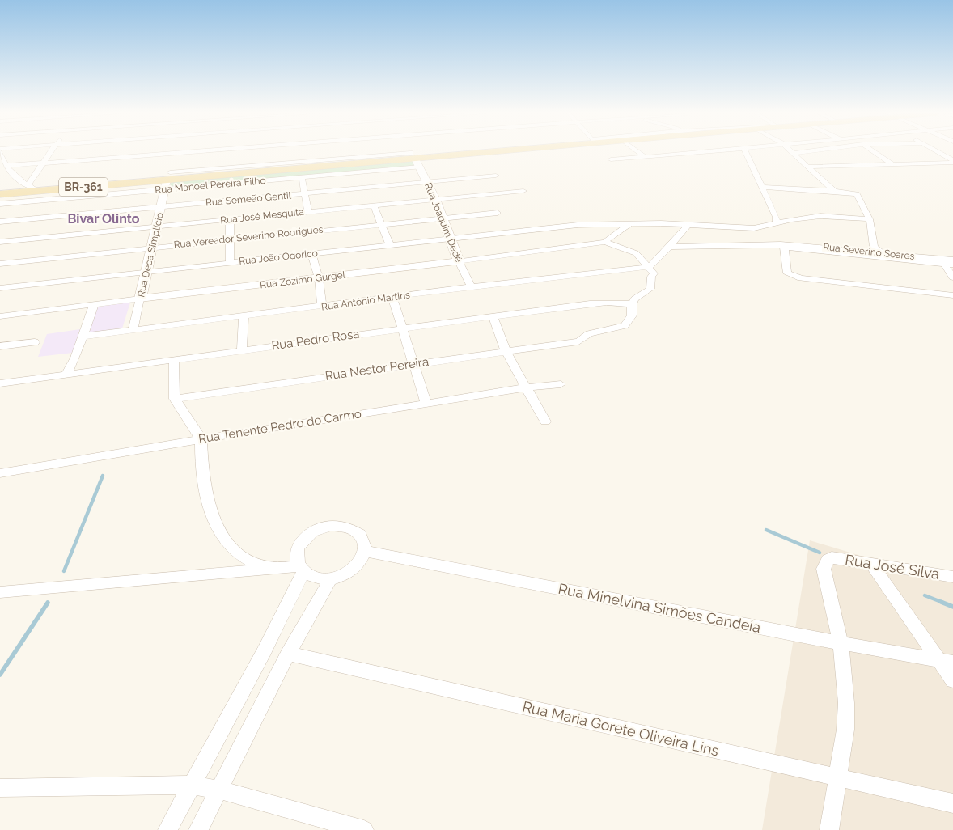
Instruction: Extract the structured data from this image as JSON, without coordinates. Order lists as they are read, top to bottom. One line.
{"streets":{"main road":["BR-361"],"street":["Rua Manoel Pereira Filho","Rua Semeão Gentil","Rua José Mesquita","Rua Joaquim Dedé","Rua Vereador Severino Rodrigues","Rua Severino Soares","Rua Deca Simplício","Rua João Odorico","Rua Zozimo Gurgel","Rua Antônio Martins","Rua Pedro Rosa","Rua Nestor Pereira","Rua Tenente Pedro do Carmo","Rua José Silva","Rua Minelvina Simões Candeia","Rua Maria Gorete Oliveira Lins"]},"crossings":[["Rua Manoel Pereira Filho","BR-361"],["Rua Manoel Pereira Filho","Rua Deca Simplício"],["BR-361","Rua Joaquim Dedé"],["BR-361","Rua Deca Simplício"],["Rua Semeão Gentil","Rua Joaquim Dedé"],["Rua Semeão Gentil","Rua Deca Simplício"],["Rua José Mesquita","Rua Joaquim Dedé"],["Rua José Mesquita","Rua Deca Simplício"],["Rua Joaquim Dedé","Rua Vereador Severino Rodrigues"],["Rua Joaquim Dedé","Rua João Odorico"],["Rua Joaquim Dedé","Rua Zozimo Gurgel"],["Rua Joaquim Dedé","Rua Antônio Martins"],["Rua Vereador Severino Rodrigues","Rua Deca Simplício"],["Rua Deca Simplício","Rua João Odorico"],["Rua Deca Simplício","Rua Zozimo Gurgel"],["Rua Deca Simplício","Rua Antônio Martins"],["Rua Pedro Rosa","Rua Nestor Pereira"],["Rua José Silva","Rua Minelvina Simões Candeia"]],"districts":["Bivar Olinto"]}
